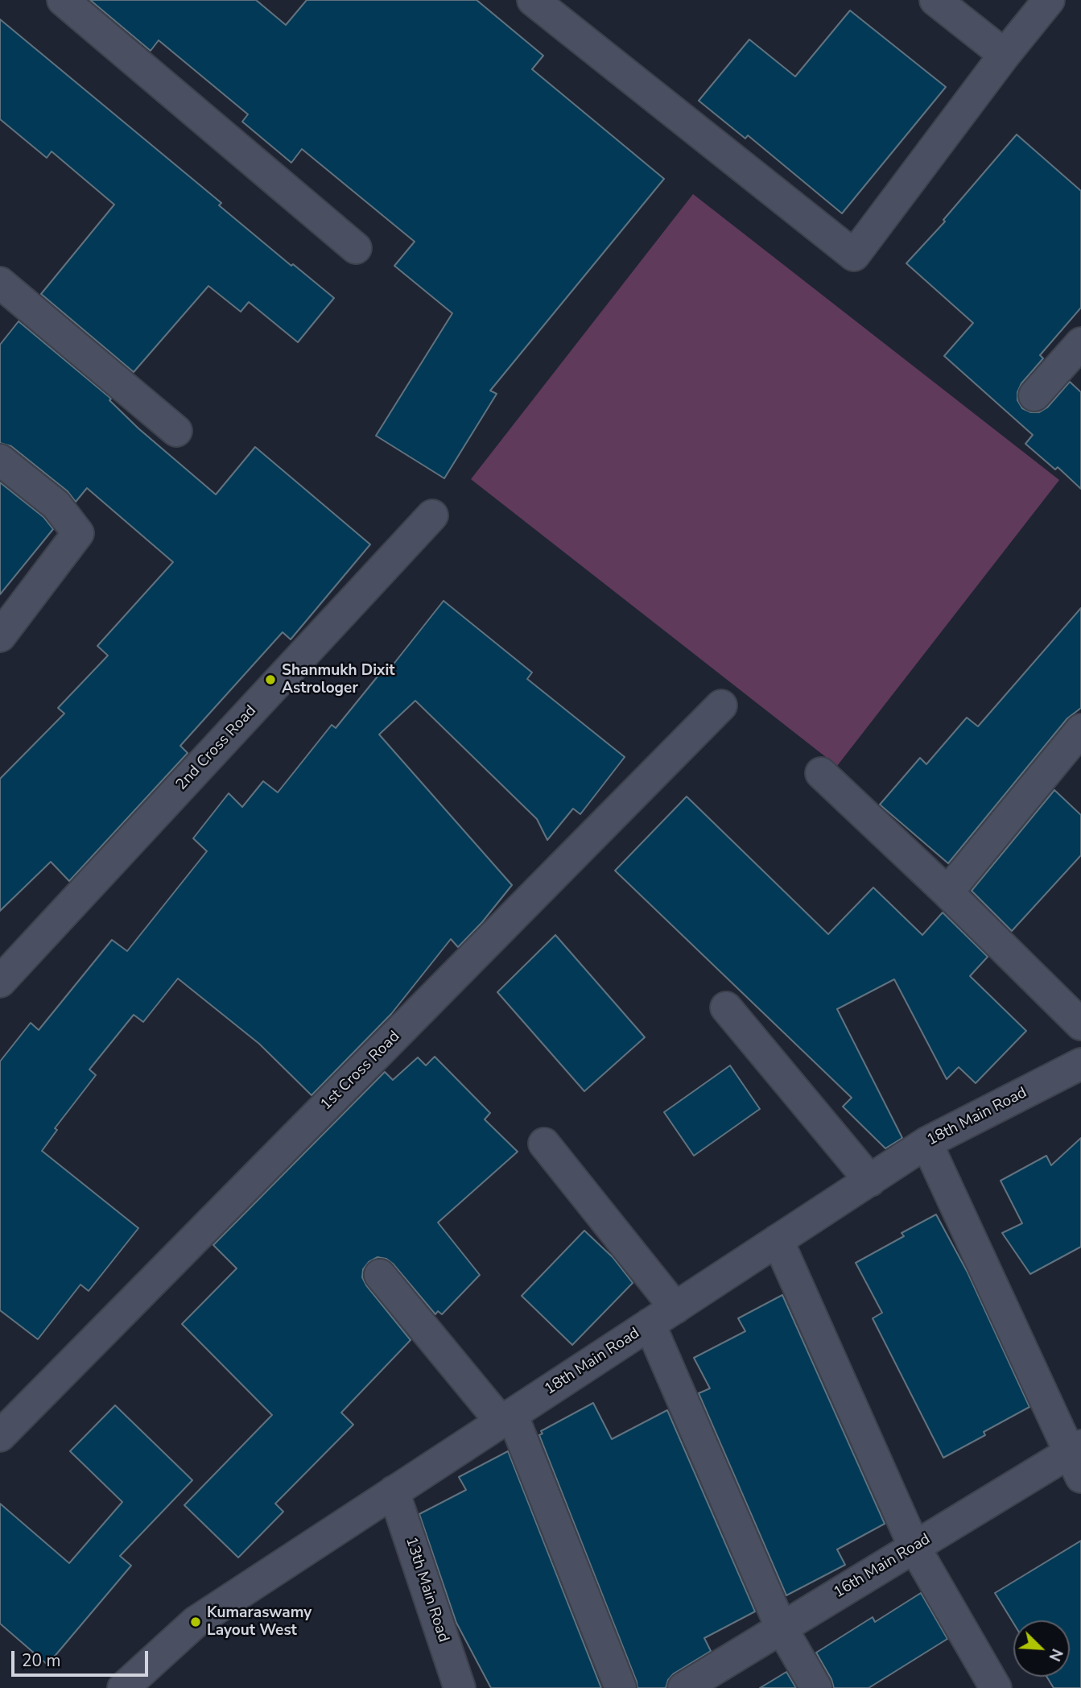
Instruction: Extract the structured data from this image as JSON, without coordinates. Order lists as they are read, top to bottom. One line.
{"streets":{"street":["2nd Cross Road","1st Cross Road","18th Main Road","16th Main Road","13th Main Road"]},"crossings":[["18th Main Road","13th Main Road"]],"places":["Shanmukh Dixit Astrologer","Kumaraswamy Layout West"],"scale_bar":"20 m","north":"bottom right"}
